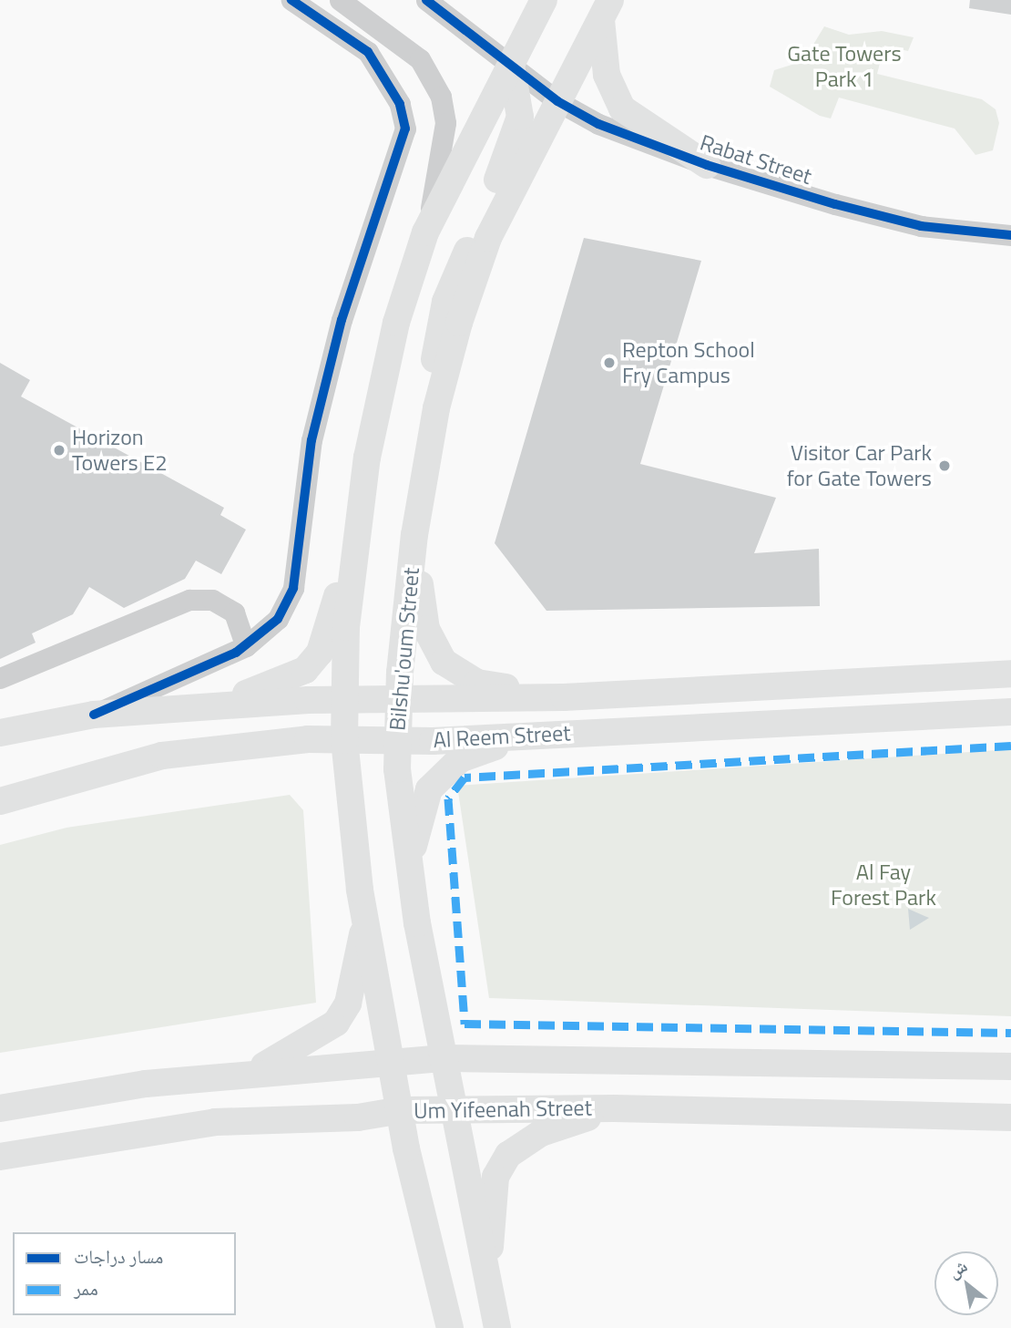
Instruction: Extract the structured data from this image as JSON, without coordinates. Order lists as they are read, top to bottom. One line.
{"streets":{"main road":["Bilshu'oum Street","Al Reem Street","Um Yifeenah Street"],"street":["Rabat Street"]},"crossings":[["Rabat Street","Bilshu'oum Street"],["Bilshu'oum Street","Al Reem Street"],["Bilshu'oum Street","Um Yifeenah Street"]],"parks":["Gate Towers Park 1","Al Fay Forest Park"],"places":["Repton School Fry Campus","Horizon Towers E2","Visitor Car Park for Gate Towers"],"legend":["مسار دراجات","ممر"],"north":"top left"}
